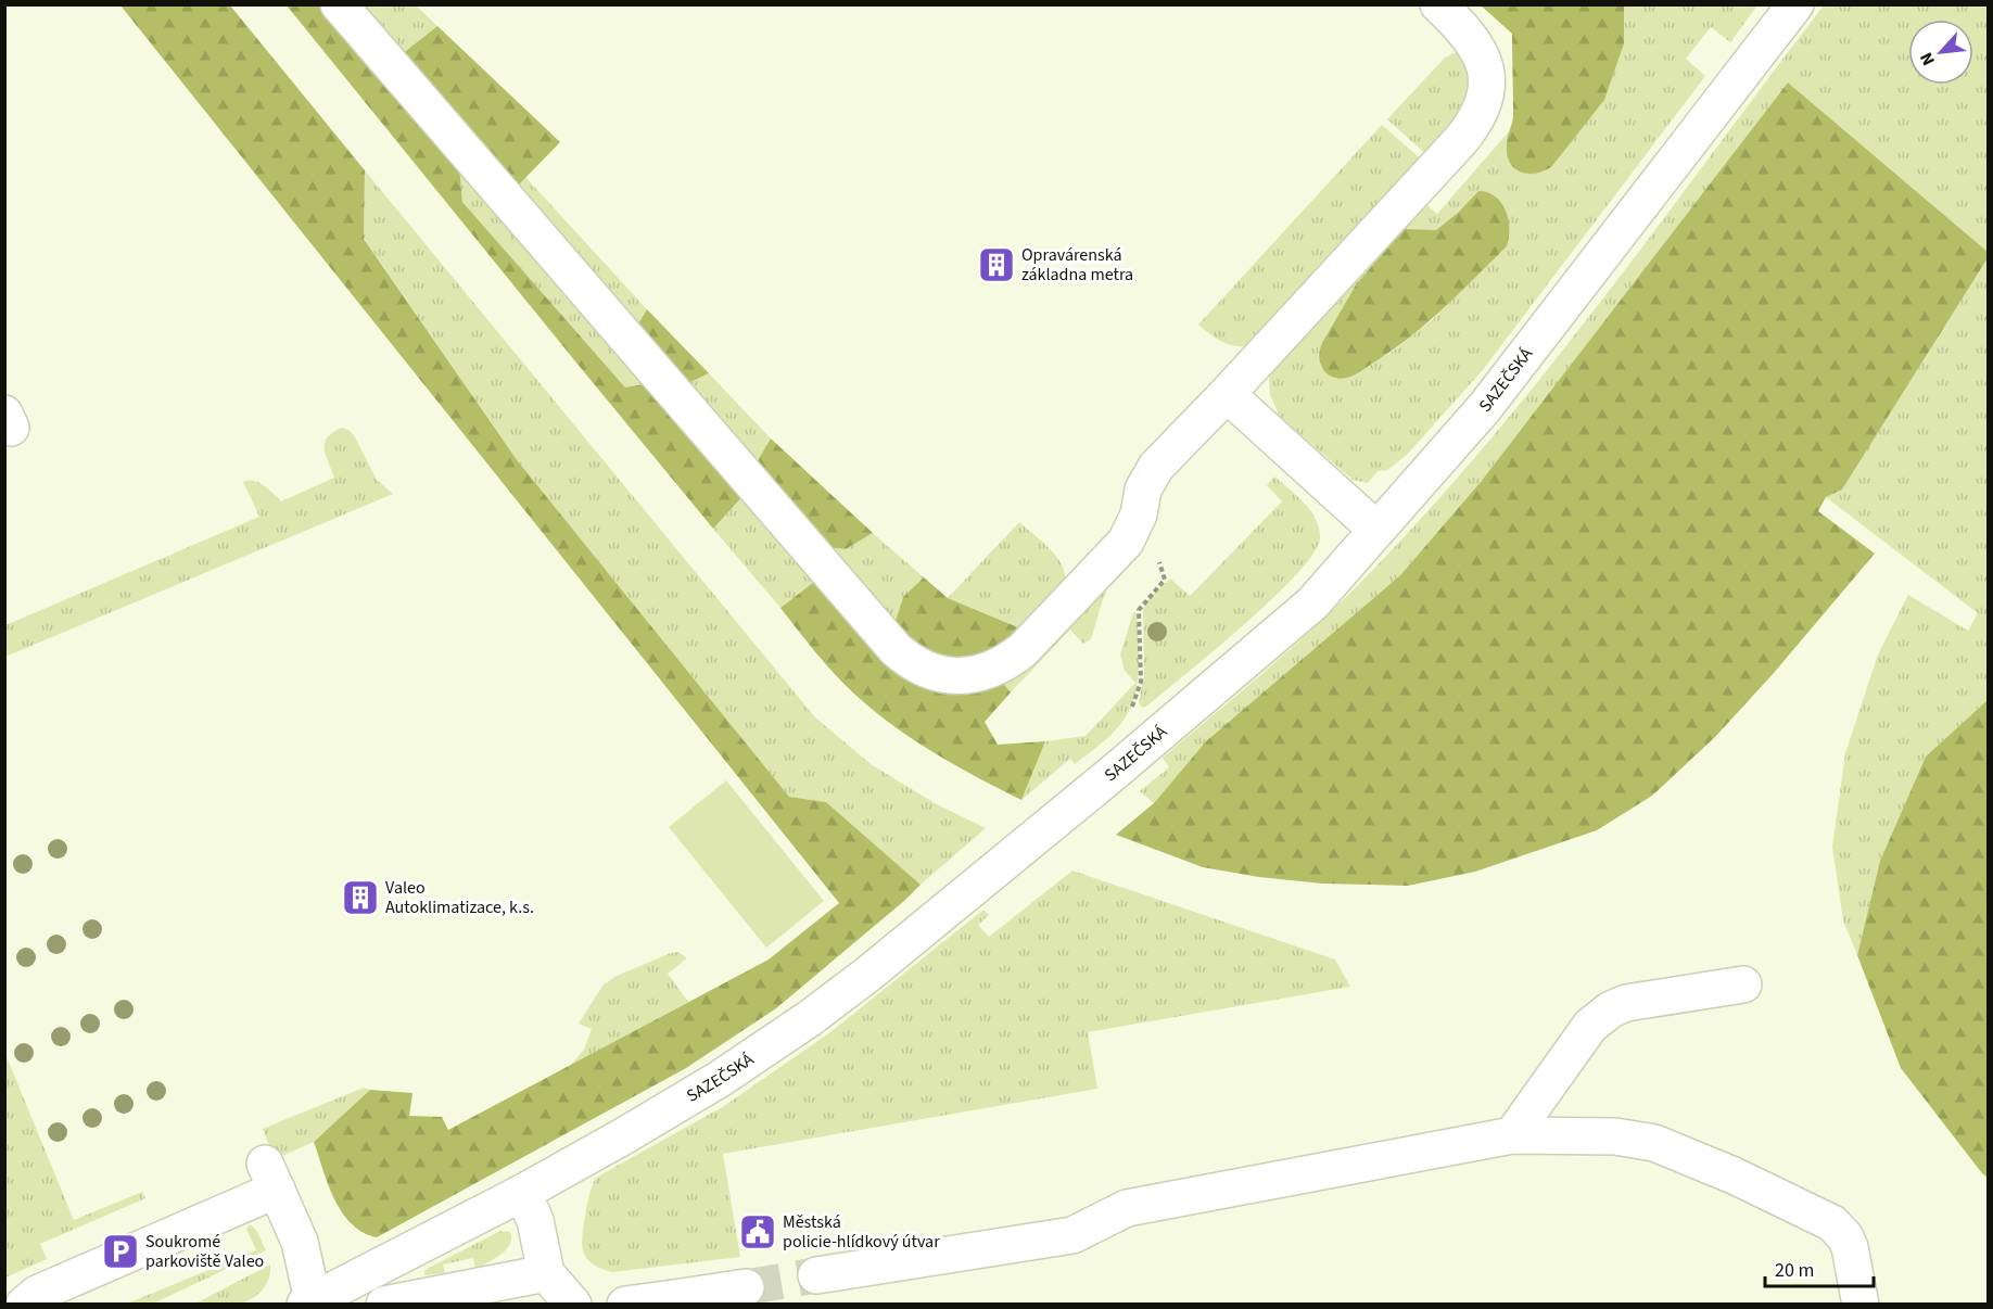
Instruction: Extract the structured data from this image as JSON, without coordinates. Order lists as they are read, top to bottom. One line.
{"streets":{"street":["SAZEČSKÁ"]},"places":{"building":["Opravárenská základna metra","Valeo Autoklimatizace, k.s."],"public building":["Městská policie-hlídkový útvar"],"parking":["Soukromé parkoviště Valeo"]},"scale_bar":"20 m","north":"bottom left"}
